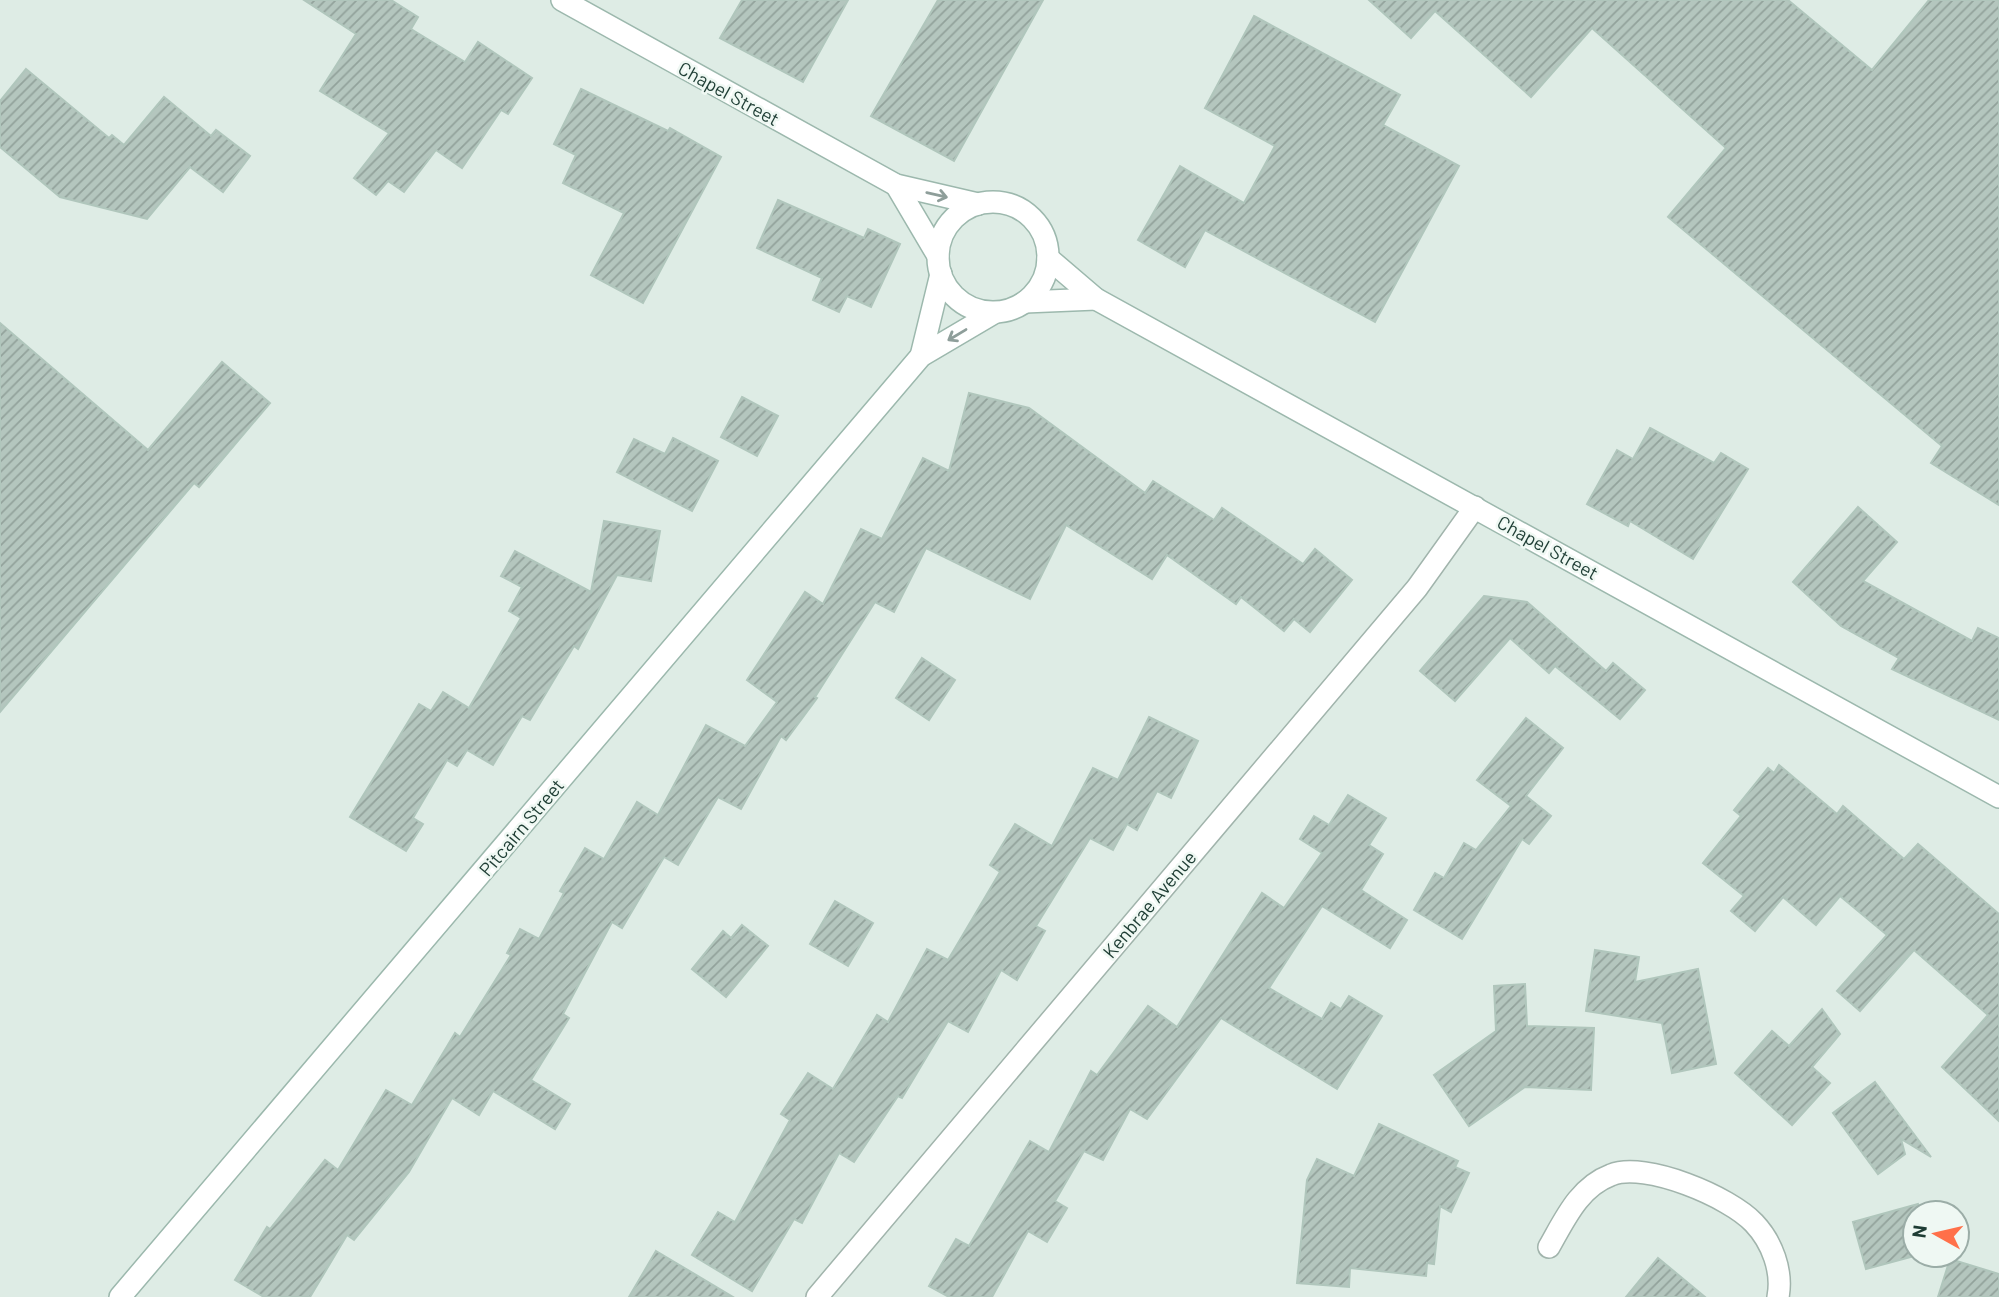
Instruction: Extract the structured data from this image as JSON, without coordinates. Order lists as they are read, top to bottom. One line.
{"streets":{"street":["Chapel Street","Pitcairn Street","Kenbrae Avenue"]},"crossings":[["Chapel Street","Pitcairn Street"],["Chapel Street","Kenbrae Avenue"]],"north":"left"}
